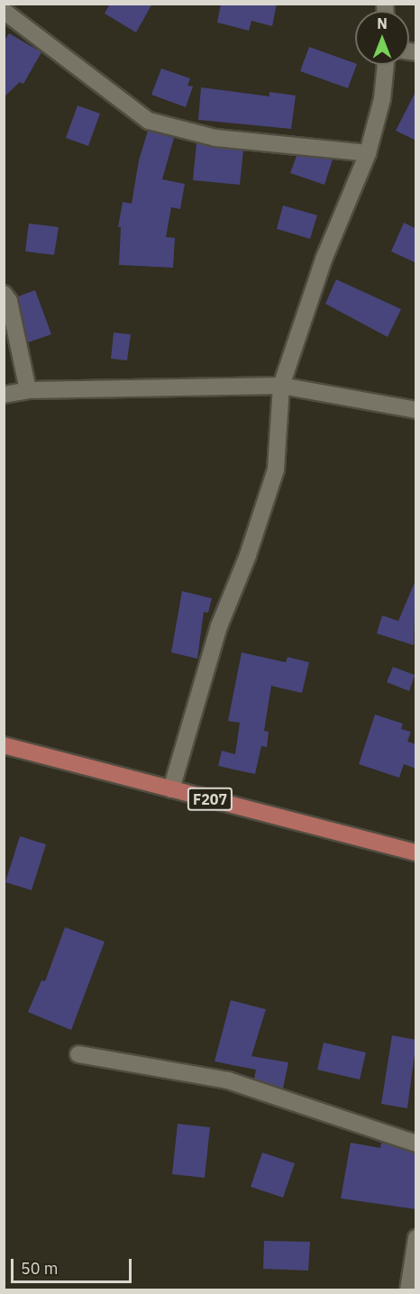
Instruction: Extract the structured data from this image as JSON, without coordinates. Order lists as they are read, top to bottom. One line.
{"streets":{"main road":["F207"]},"scale_bar":"50 m","north":"top"}
